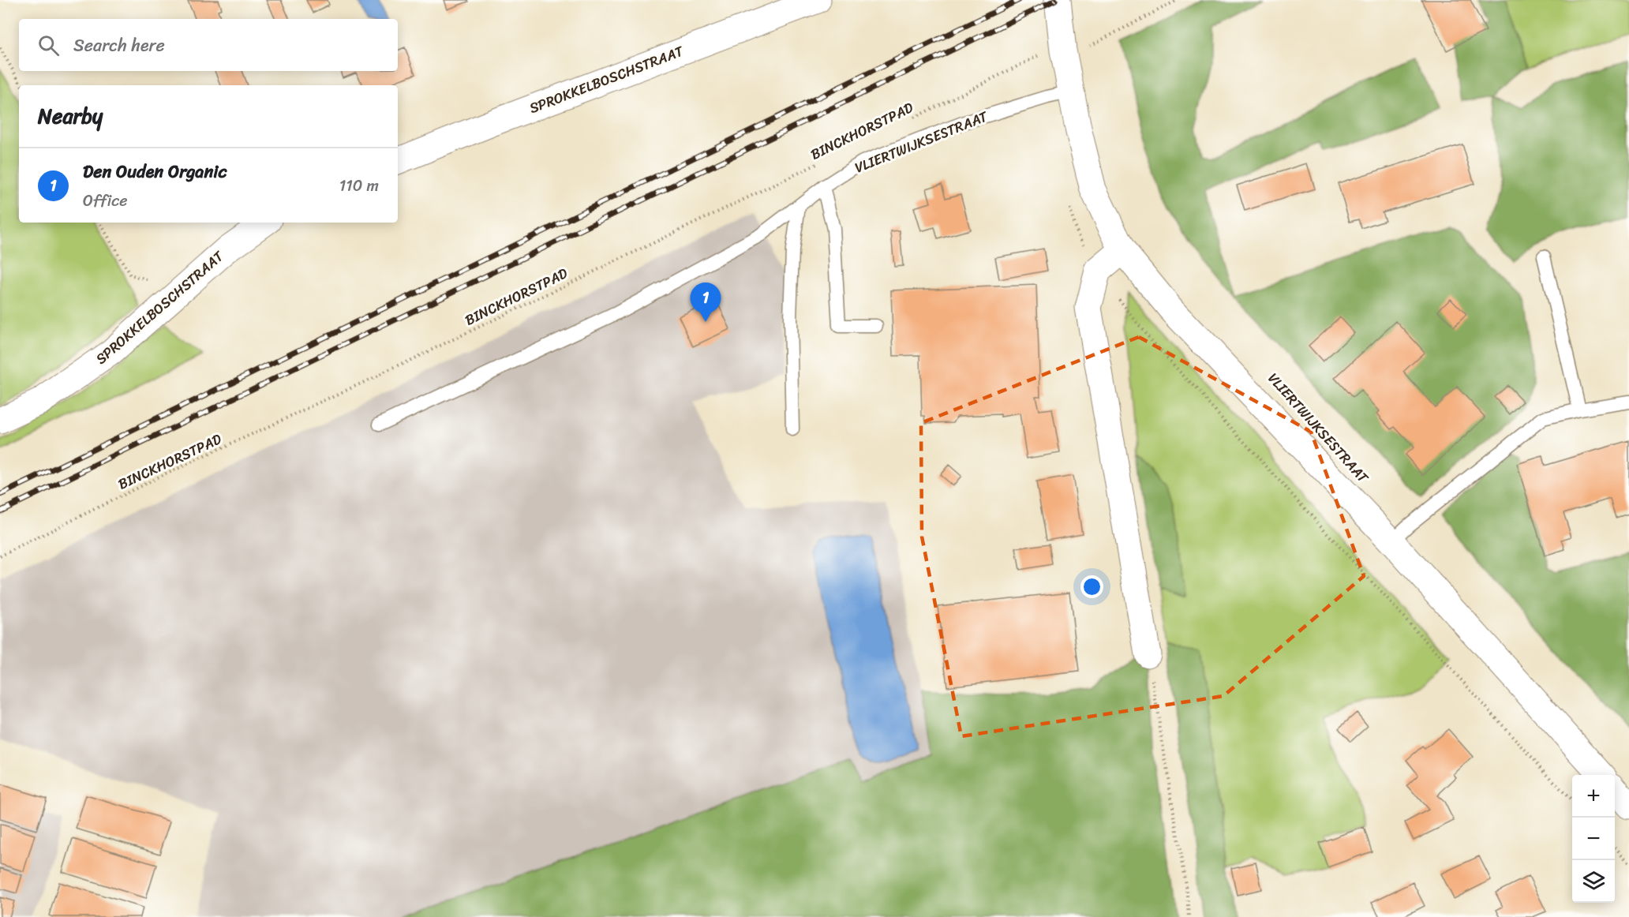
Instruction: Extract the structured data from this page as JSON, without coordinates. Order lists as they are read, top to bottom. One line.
{"streets":{"street":["SPROKKELBOSCHSTRAAT","VLIERTWIJKSESTRAAT"],"path":["BINCKHORSTPAD"]},"page":{"search":"Search here","heading":"Nearby","list":[{"mark":"1","name":"Den Ouden Organic","note":"Office","value":"110 m"}],"pins":"1","map_buttons":["+","−"]}}
